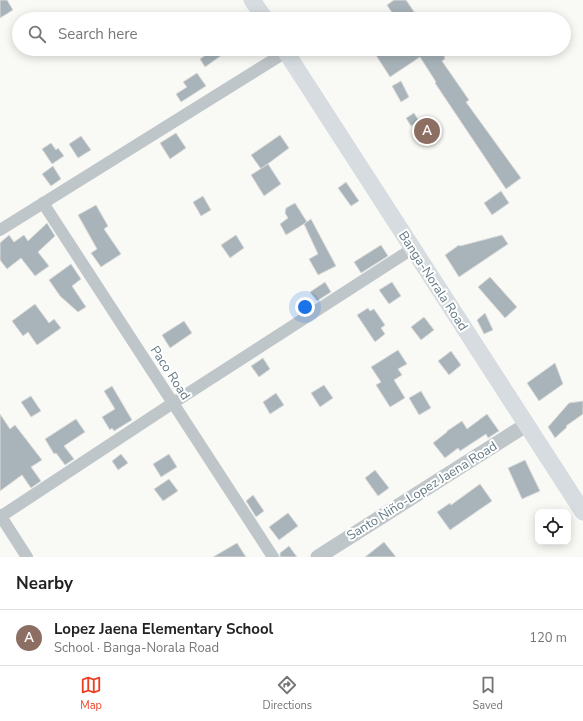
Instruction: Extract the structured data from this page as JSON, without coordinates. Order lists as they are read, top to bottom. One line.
{"streets":{"main road":["Banga-Norala Road"],"street":["Paco Road","Santo Niño-Lopez Jaena Road"]},"crossings":[["Banga-Norala Road","Santo Niño-Lopez Jaena Road"]],"page":{"search":"Search here","pins":"A","heading":"Nearby","list":[{"mark":"A","name":"Lopez Jaena Elementary School","note":"School · Banga-Norala Road","value":"120 m"}],"nav":["Map","Directions","Saved"]}}
